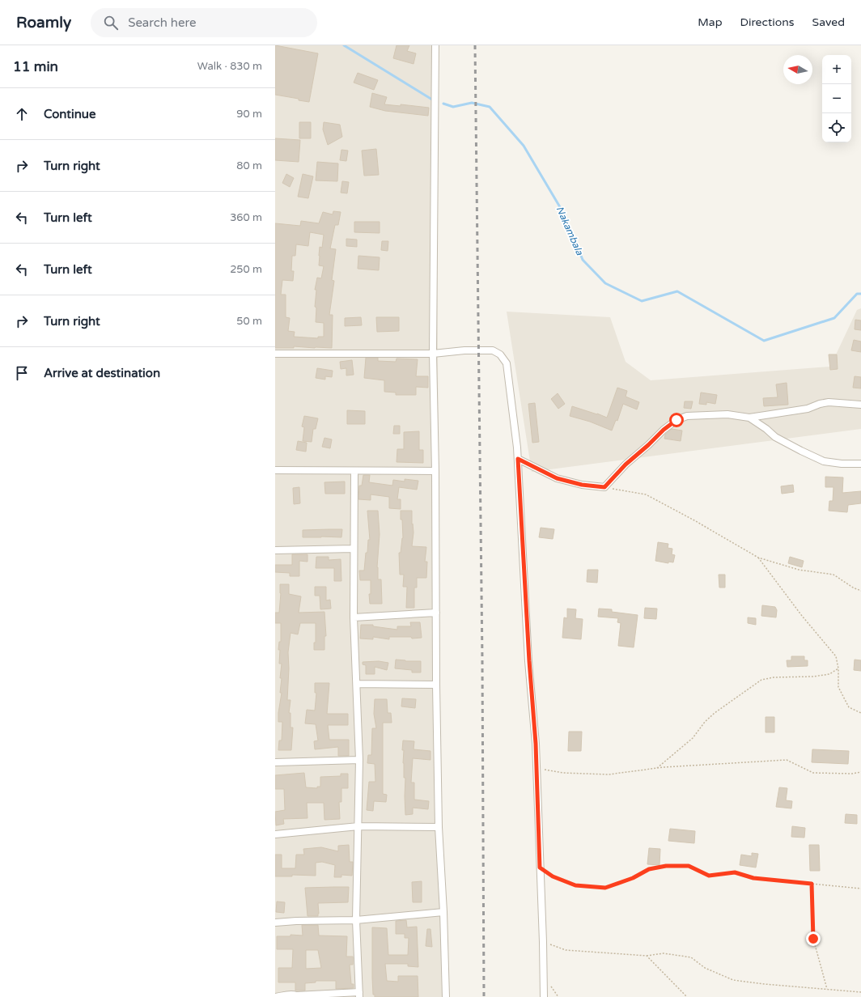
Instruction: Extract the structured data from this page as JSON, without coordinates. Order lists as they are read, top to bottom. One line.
{"water":["Nakambala"],"north":"left","page":{"header":"Roamly","search":"Search here","nav":["Map","Directions","Saved"],"heading":["11 min","Walk · 830 m"],"map_buttons":["+","−"],"list":[["Continue","90 m"],["Turn right","80 m"],["Turn left","360 m"],["Turn left","250 m"],["Turn right","50 m"],"Arrive at destination"]}}
